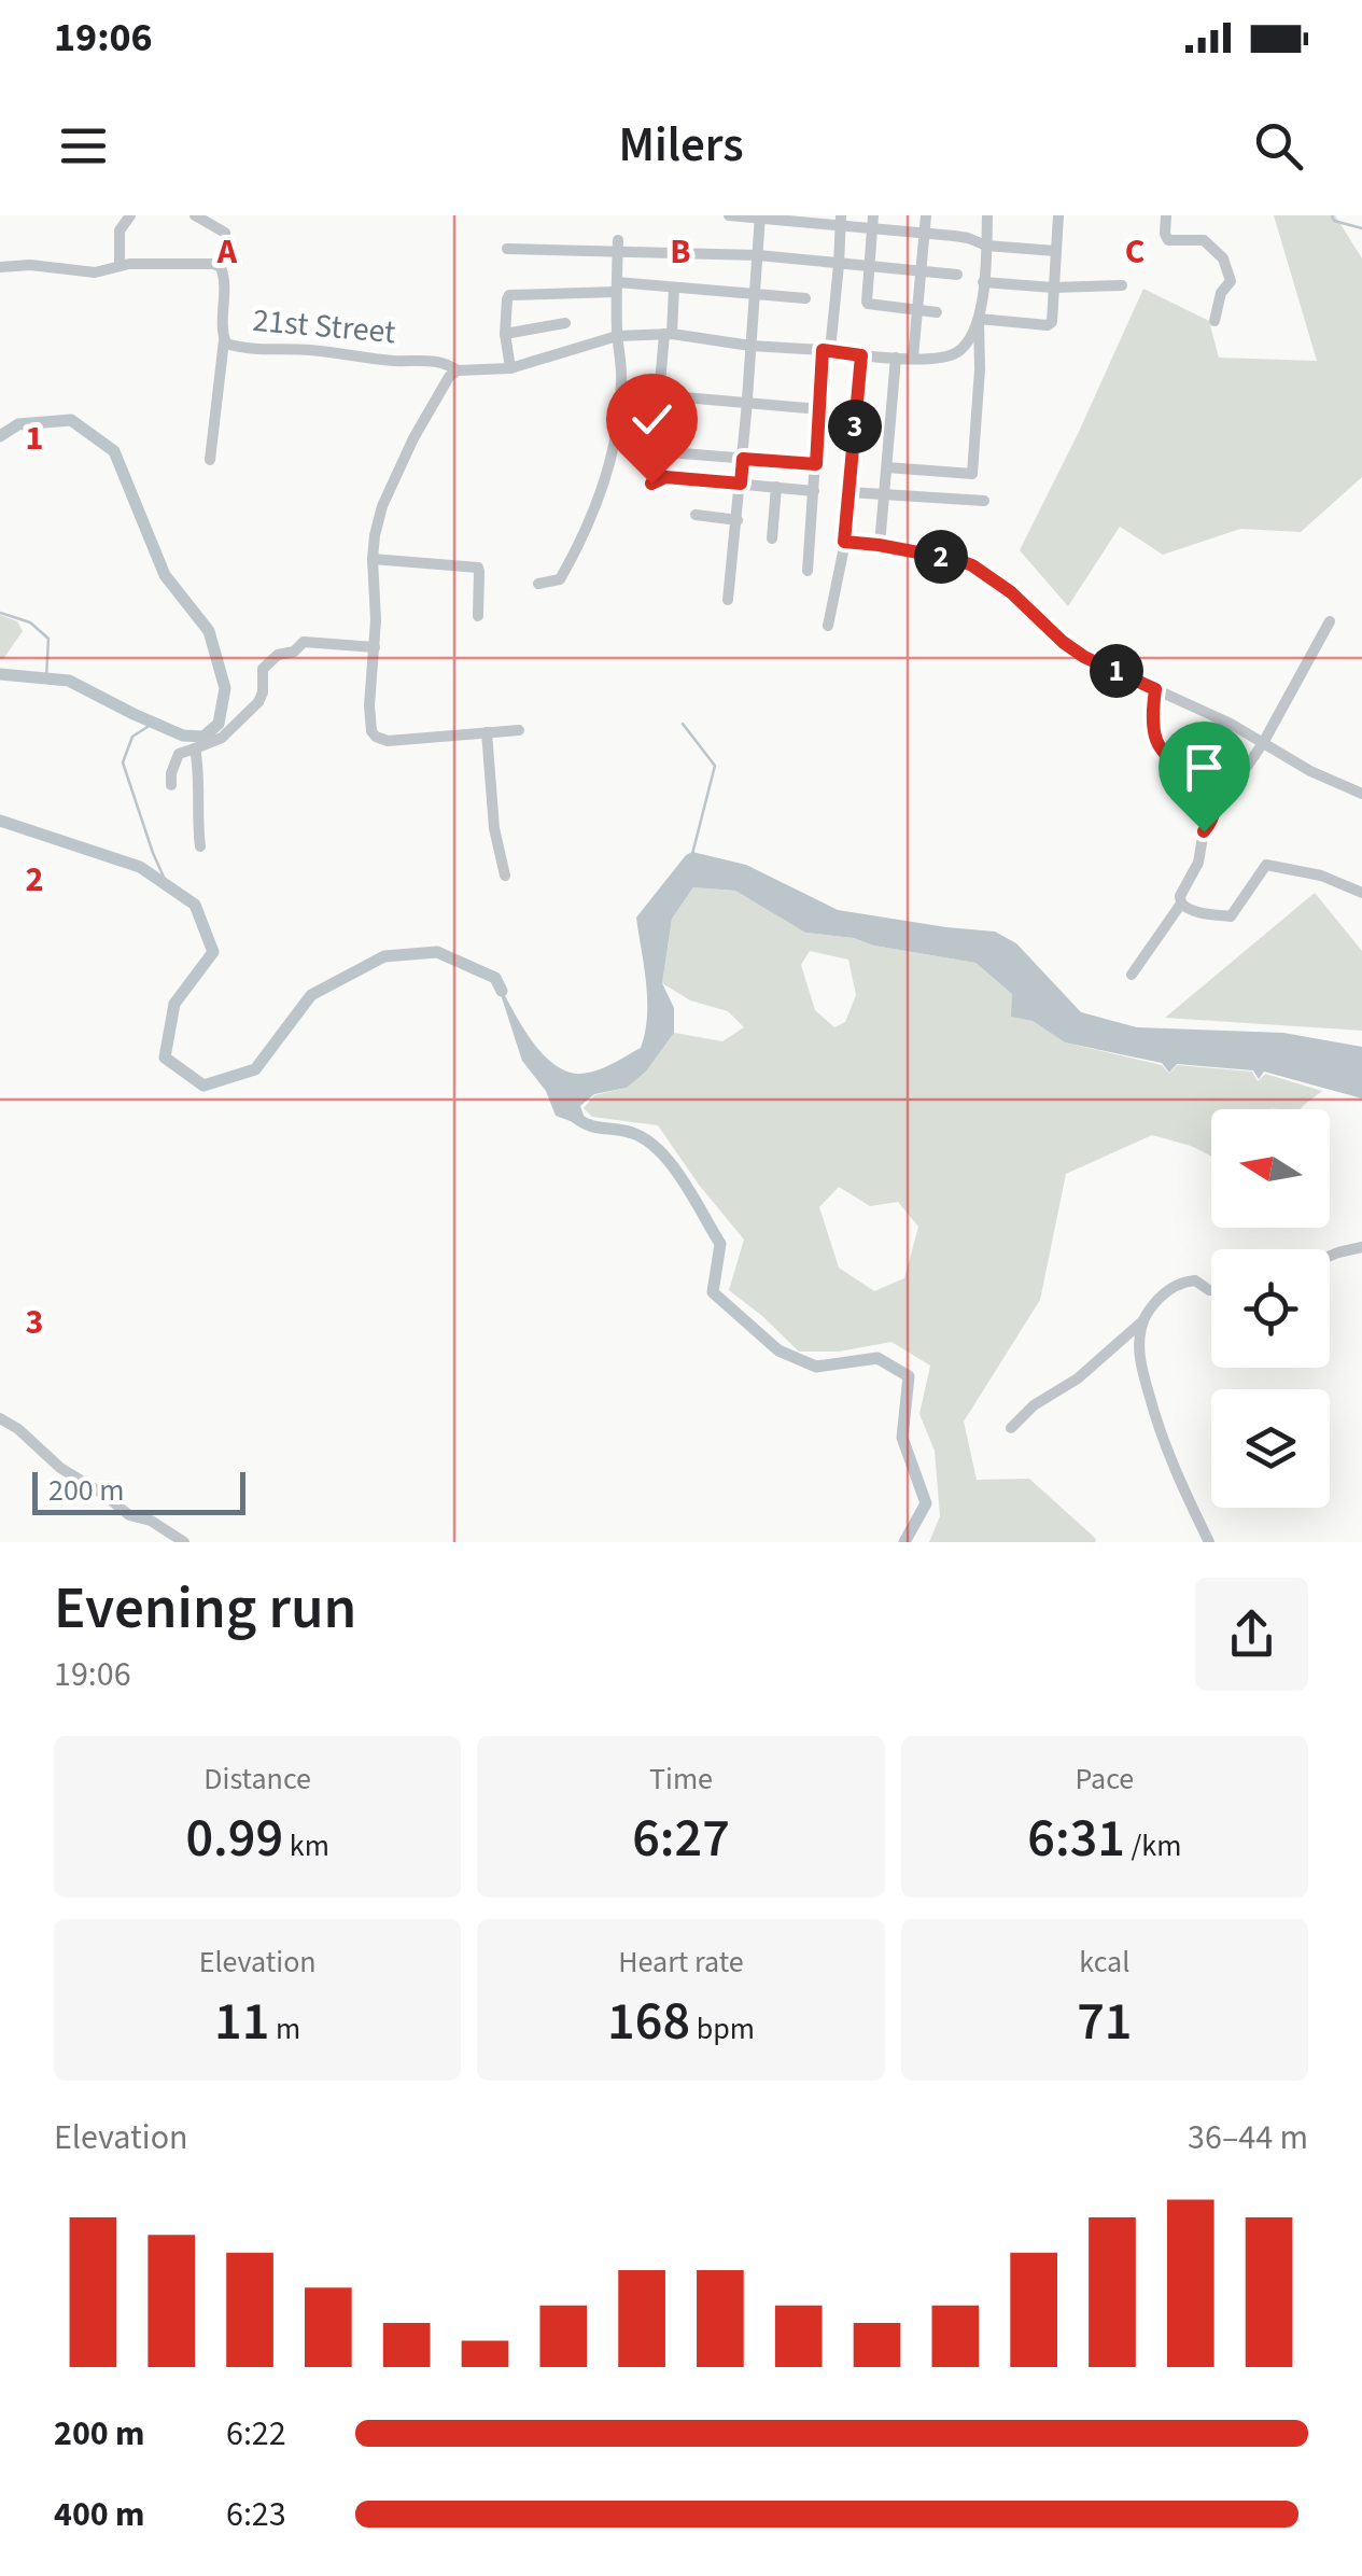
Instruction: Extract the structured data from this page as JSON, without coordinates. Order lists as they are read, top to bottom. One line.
{"streets":{"street":["21st Street"]},"scale_bar":"200 m","north":"left","page":{"status":"19:06","header":"Milers","pins":["3","2","1"],"scale":"200 m","heading":["Evening run","19:06"],"stats":[["Distance","0.99 km"],["Time","6:27"],["Pace","6:31 /km"],["Elevation","11 m"],["Heart rate","168 bpm"],["kcal","71"]],"chart":["Elevation","36–44 m"],"list":[{"name":"200 m","note":"6:22"},{"name":"400 m","note":"6:23"}]},"grid":{"columns":["A","B","C"],"rows":["1","2","3"]}}
